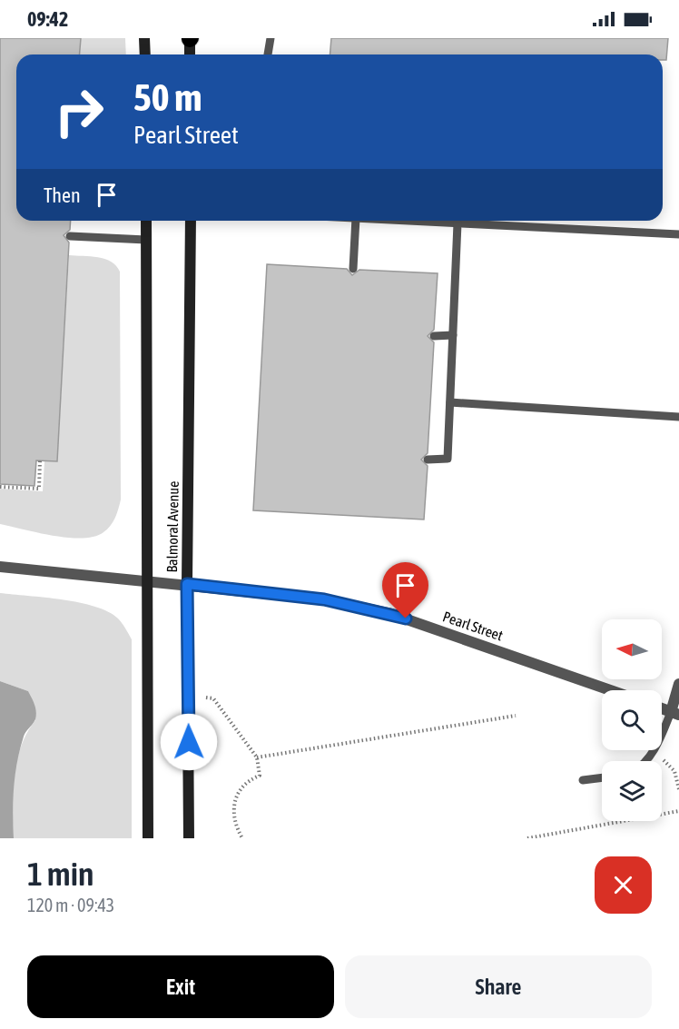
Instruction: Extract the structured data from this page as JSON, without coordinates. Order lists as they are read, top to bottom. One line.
{"streets":{"street":["Balmoral Avenue","Pearl Street"]},"crossings":[["Balmoral Avenue","Pearl Street"]],"north":"left","page":{"status":"09:42","turn":["50 m","Pearl Street"],"then":"Then","heading":["1 min","120 m · 09:43"],"buttons":["Exit","Share"]}}
